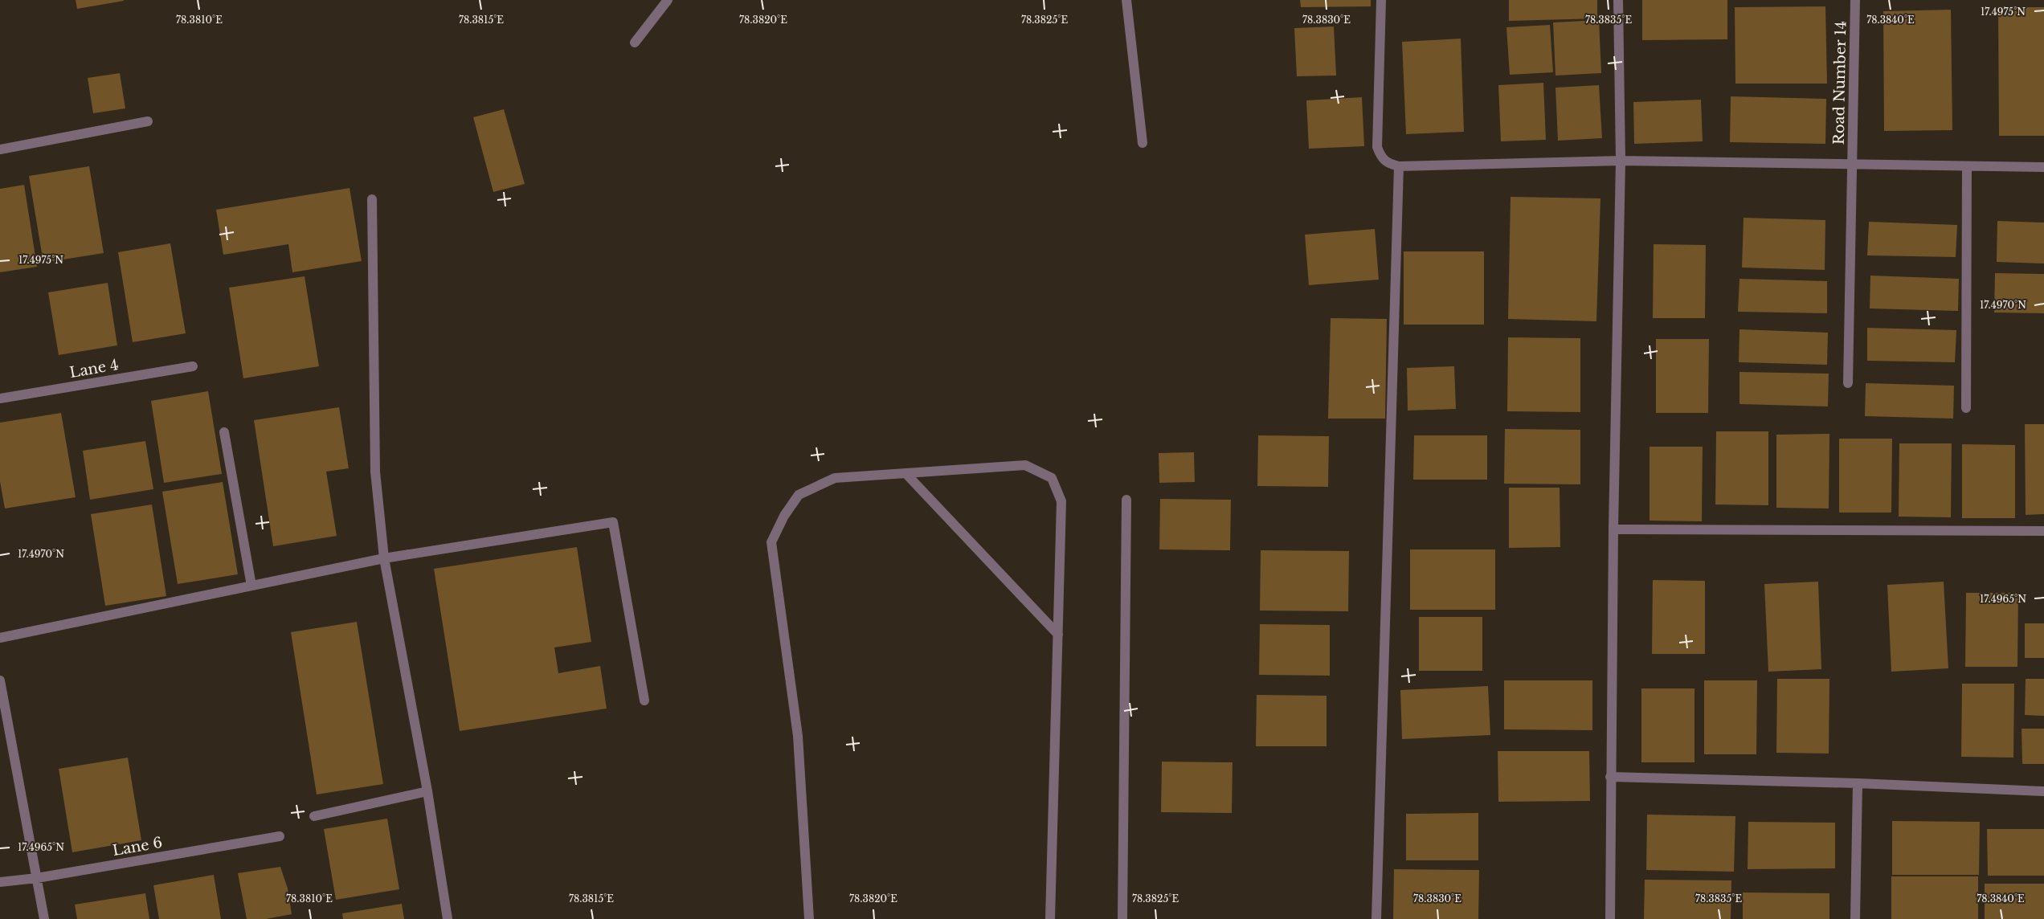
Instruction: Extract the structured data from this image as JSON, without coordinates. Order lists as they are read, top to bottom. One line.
{"streets":{"street":["Road Number 14","Lane 4","Lane 6"]},"coordinates":["17.4975°N","78.3810°E","78.3815°E","78.3820°E","78.3825°E","78.3830°E","78.3835°E","78.3840°E","17.4970°N","17.4965°N"]}
